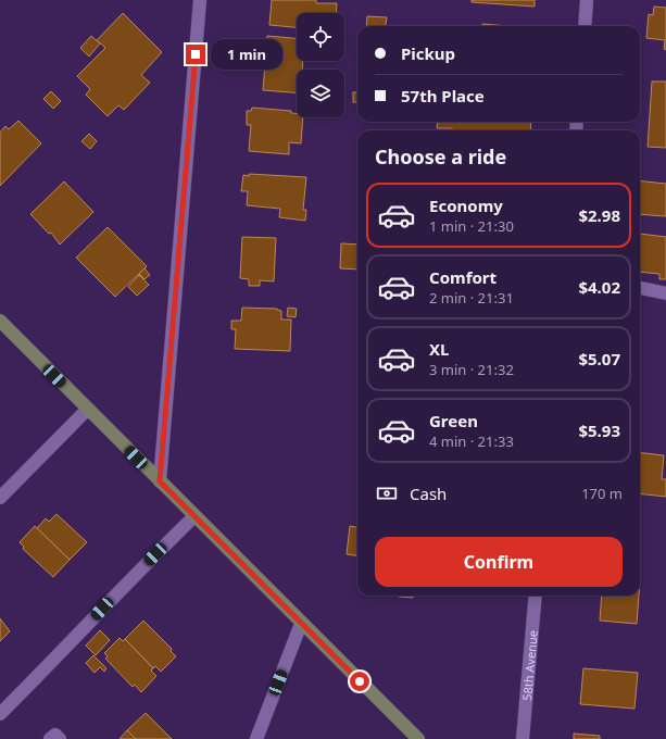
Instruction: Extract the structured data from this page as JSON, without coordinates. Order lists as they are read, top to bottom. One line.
{"streets":{"street":["58th Avenue"]},"page":{"banner":["Pickup","57th Place"],"bubble":"1 min","heading":"Choose a ride","list":[{"name":"Economy","note":"1 min · 21:30","value":"$2.98"},{"name":"Comfort","note":"2 min · 21:31","value":"$4.02"},{"name":"XL","note":"3 min · 21:32","value":"$5.07"},{"name":"Green","note":"4 min · 21:33","value":"$5.93"}],"pay":["Cash","170 m"],"buttons":"Confirm"}}
